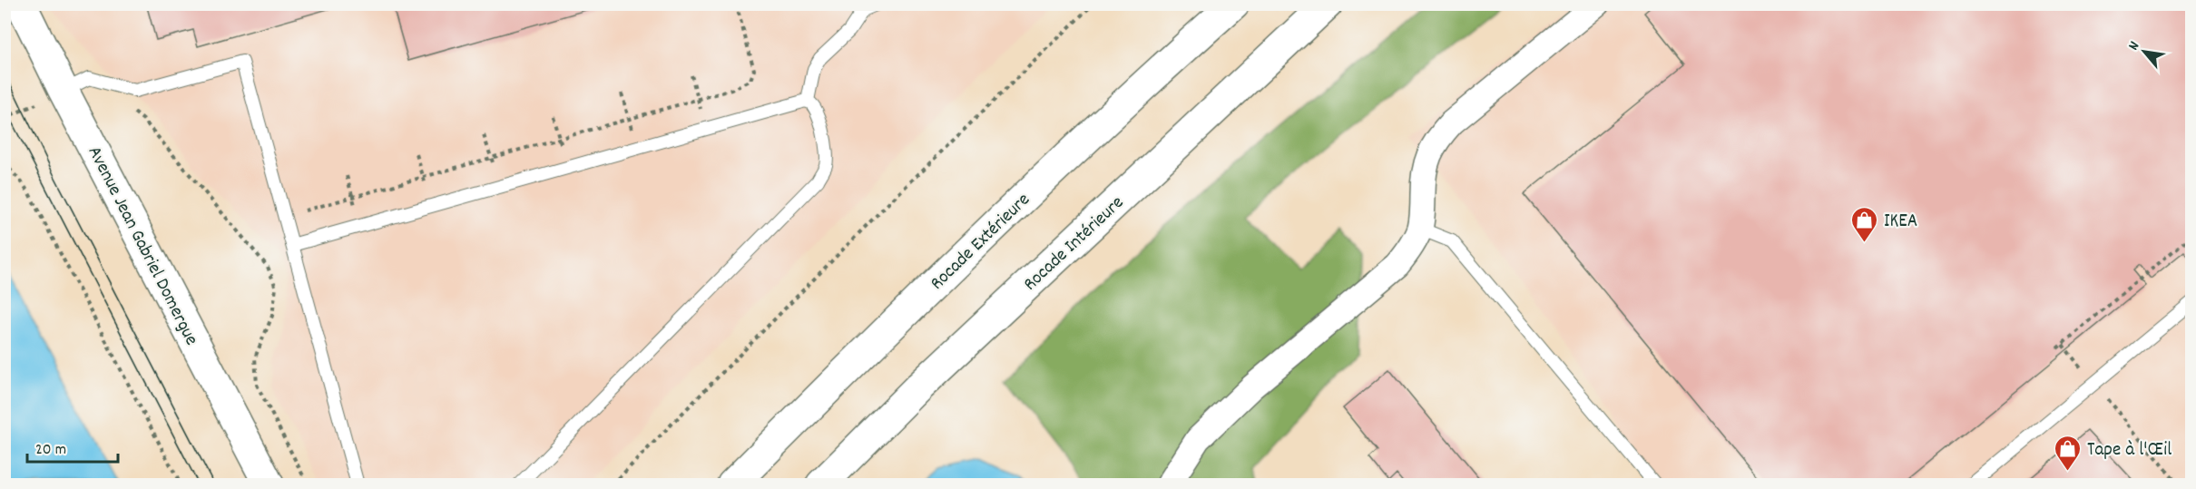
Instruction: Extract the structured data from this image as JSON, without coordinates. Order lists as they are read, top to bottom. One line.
{"streets":{"main road":["Rocade Extérieure","Rocade Intérieure","Avenue Jean Gabriel Domergue"]},"places":{"shop":["IKEA","Tape à l'Œil"]},"scale_bar":"20 m","north":"top left"}
